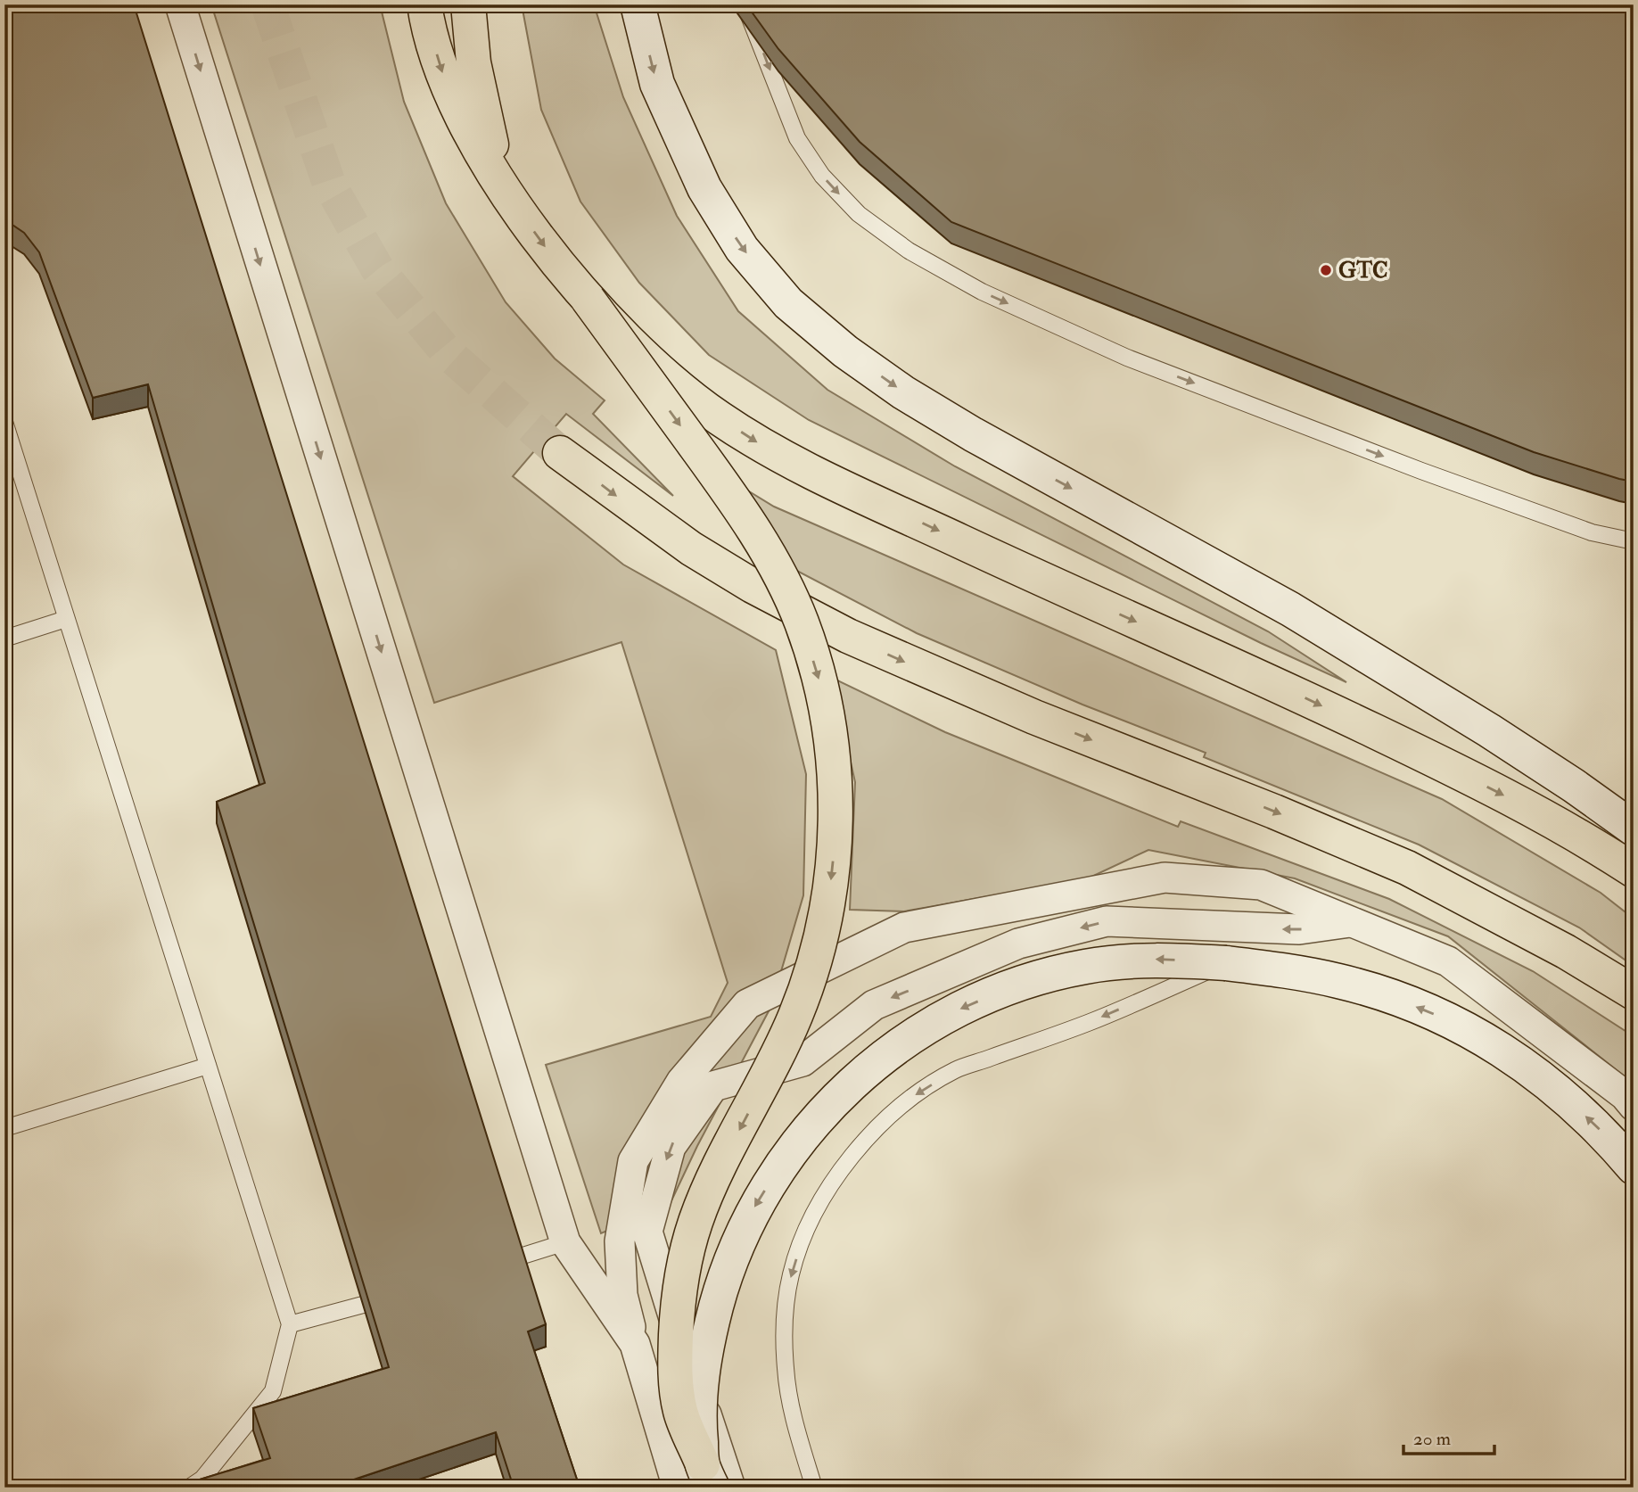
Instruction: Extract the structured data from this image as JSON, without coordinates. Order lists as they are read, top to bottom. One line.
{"places":["GTC"],"scale_bar":"20 m"}
